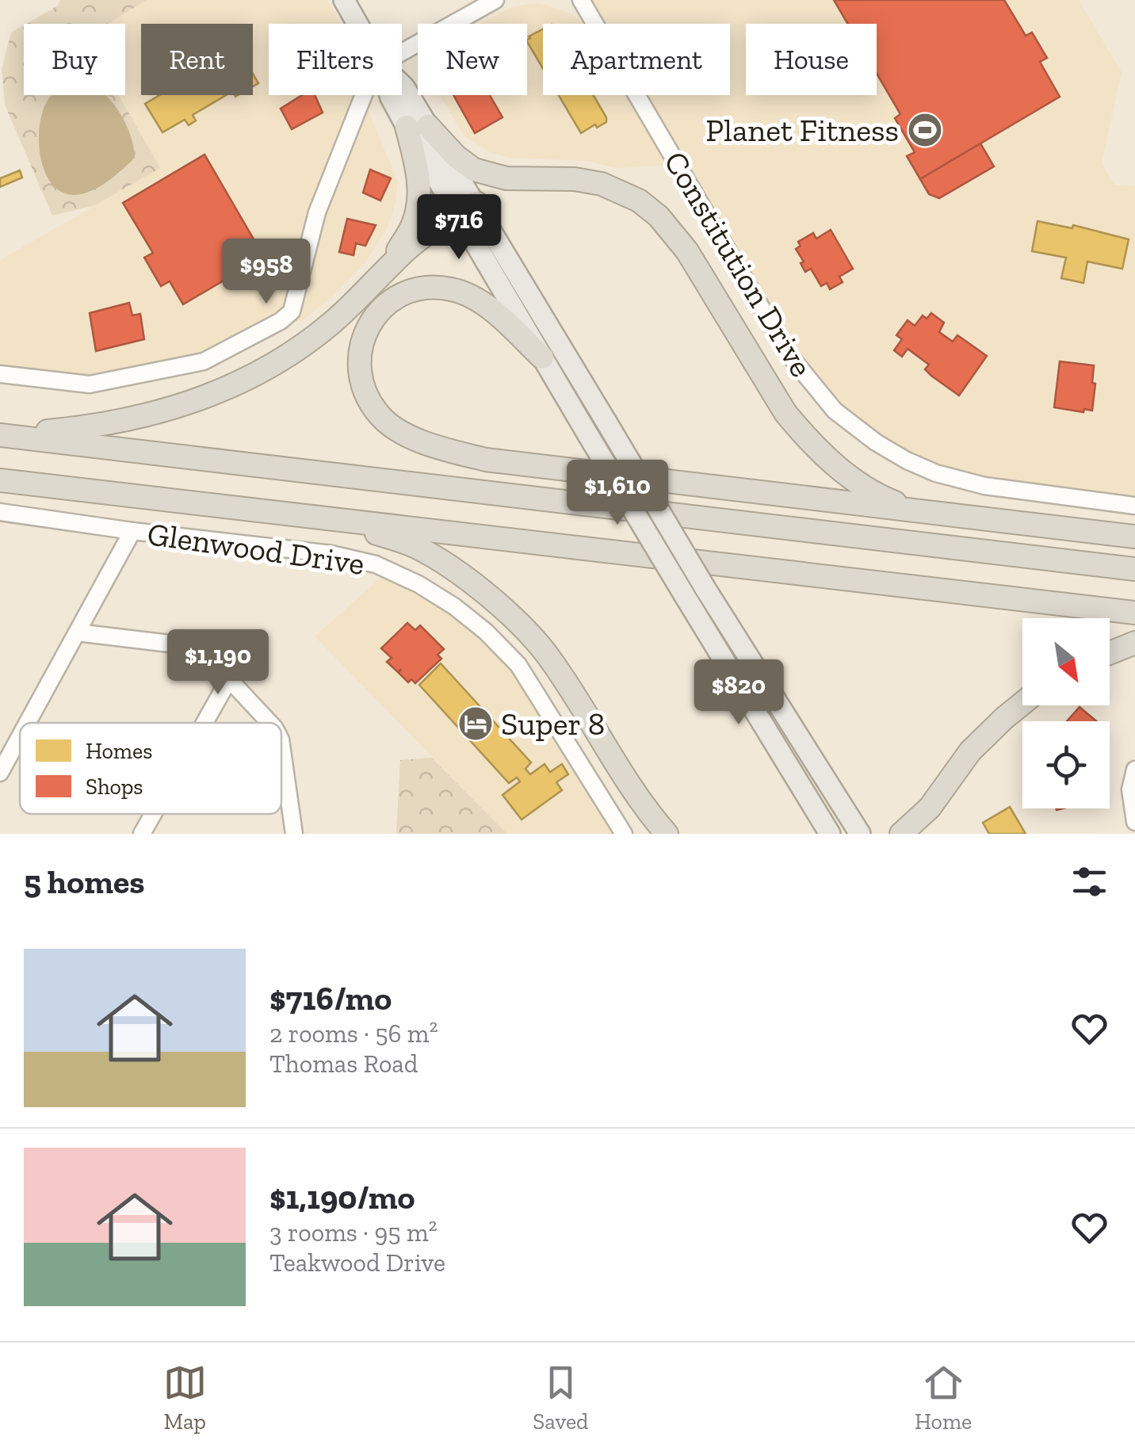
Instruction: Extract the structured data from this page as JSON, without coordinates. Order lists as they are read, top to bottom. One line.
{"streets":{"street":["Constitution Drive","Glenwood Drive"]},"places":{"sports":["Planet Fitness"],"hotel":["Super 8"]},"legend":["Homes","Shops"],"north":"bottom right","page":{"chip":["Buy","Rent","Filters","New","Apartment","House"],"price":["$716","$958","$1,610","$1,190","$820"],"heading":"5 homes","list":[{"name":"$716/mo","note":"2 rooms · 56 m² · Thomas Road"},{"name":"$1,190/mo","note":"3 rooms · 95 m² · Teakwood Drive"}],"tabs":["Map","Saved","Home"]}}
